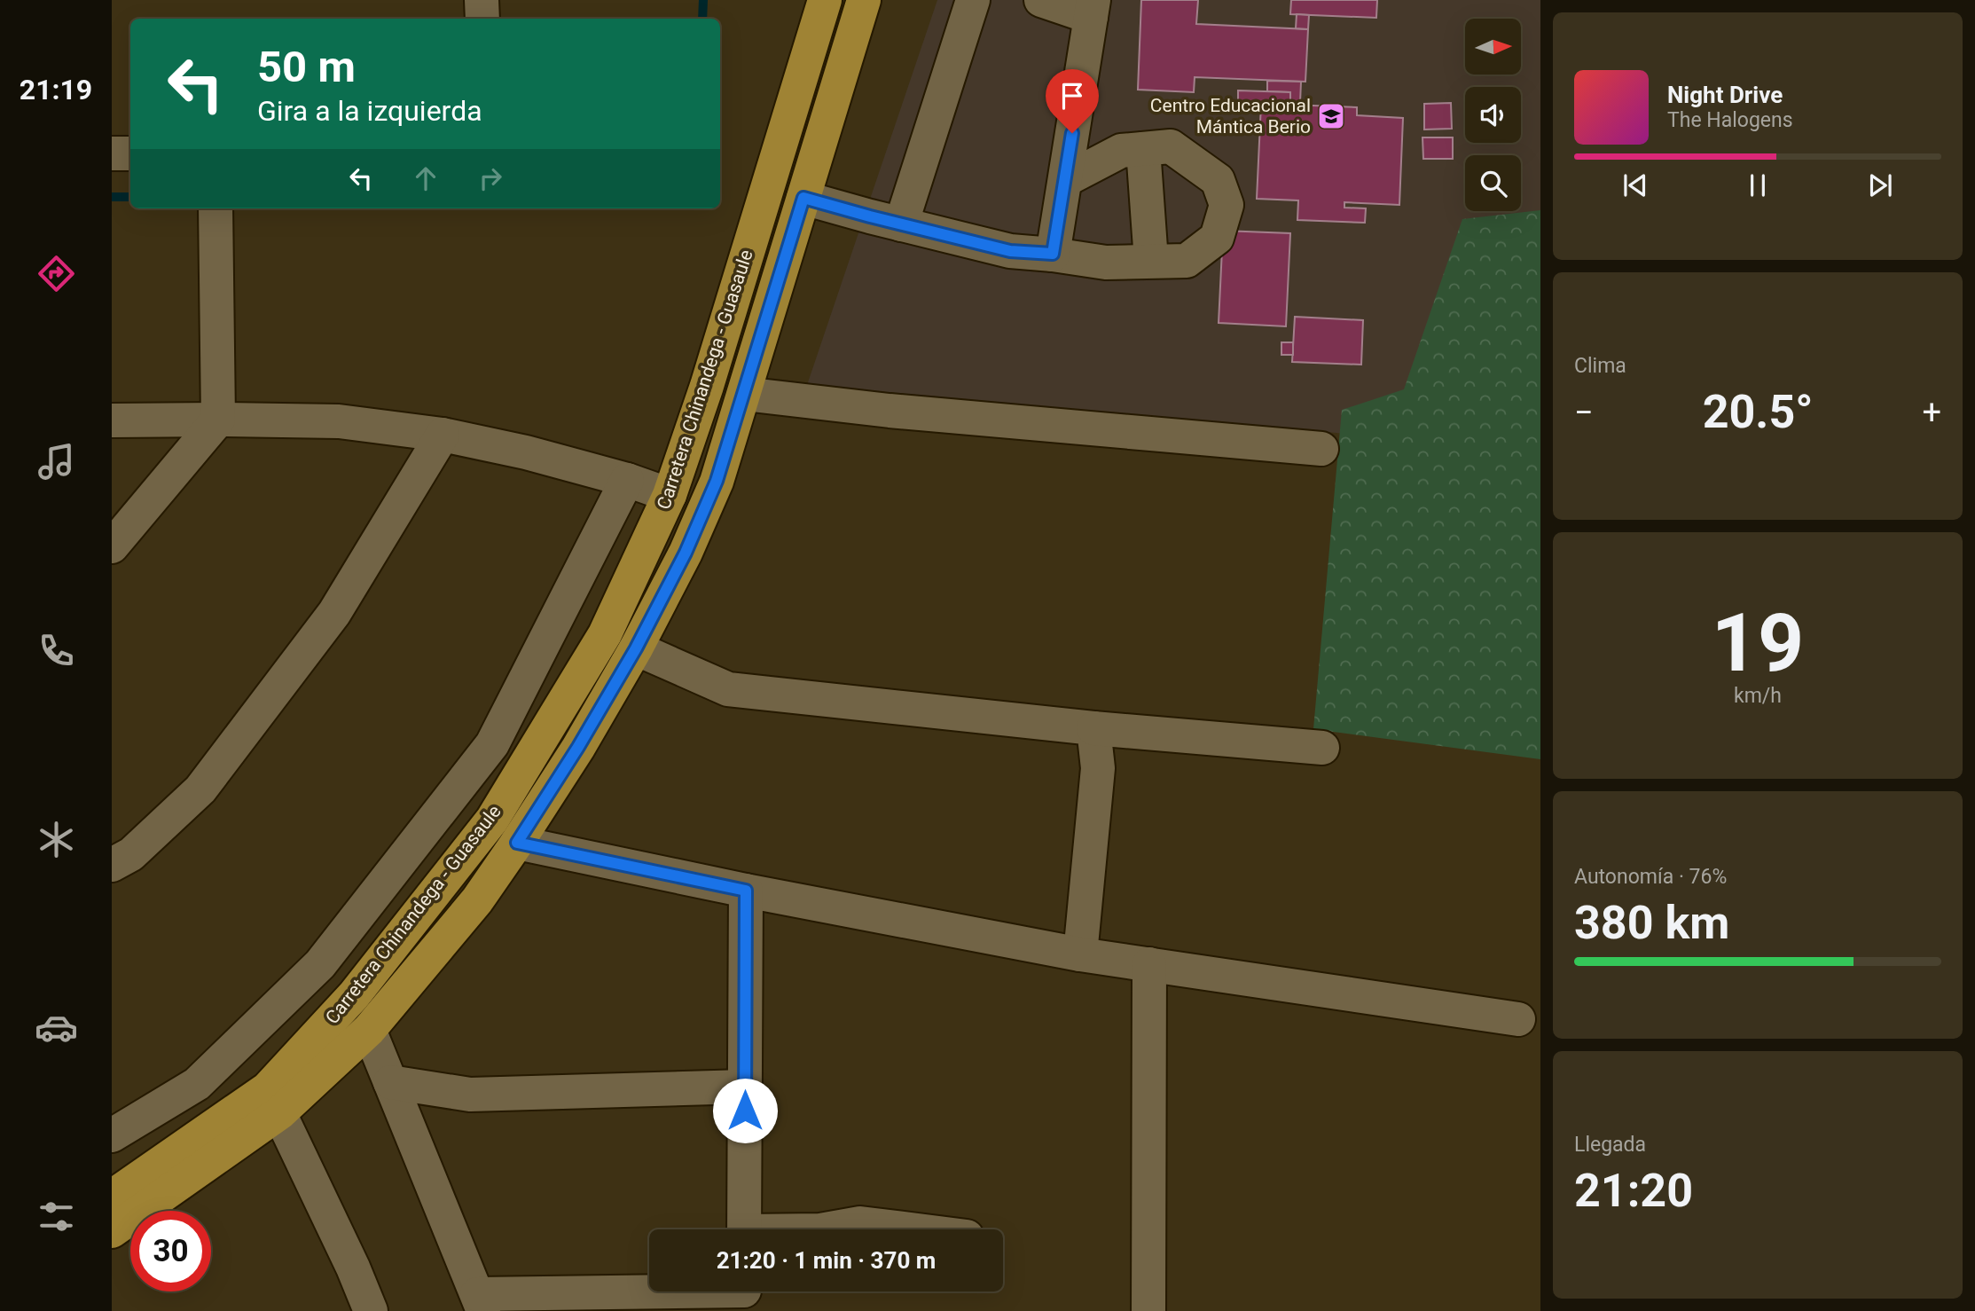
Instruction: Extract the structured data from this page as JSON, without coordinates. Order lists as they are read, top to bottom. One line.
{"streets":{"highway":["Carretera Chinandega - Guasaule"]},"places":{"school or university":["Centro Educacional Mántica Berio"]},"north":"right","page":{"tabs":"21:19","turn":["50 m","Gira a la izquierda"],"song":["Night Drive","The Halogens"],"tile":["Clima",["19","km/h"],["Autonomía · 76%","380 km"],["Llegada","21:20"]],"heat":["−","20.5°","+"],"limit":"30","trip":"21:20 · 1 min · 370 m"}}
